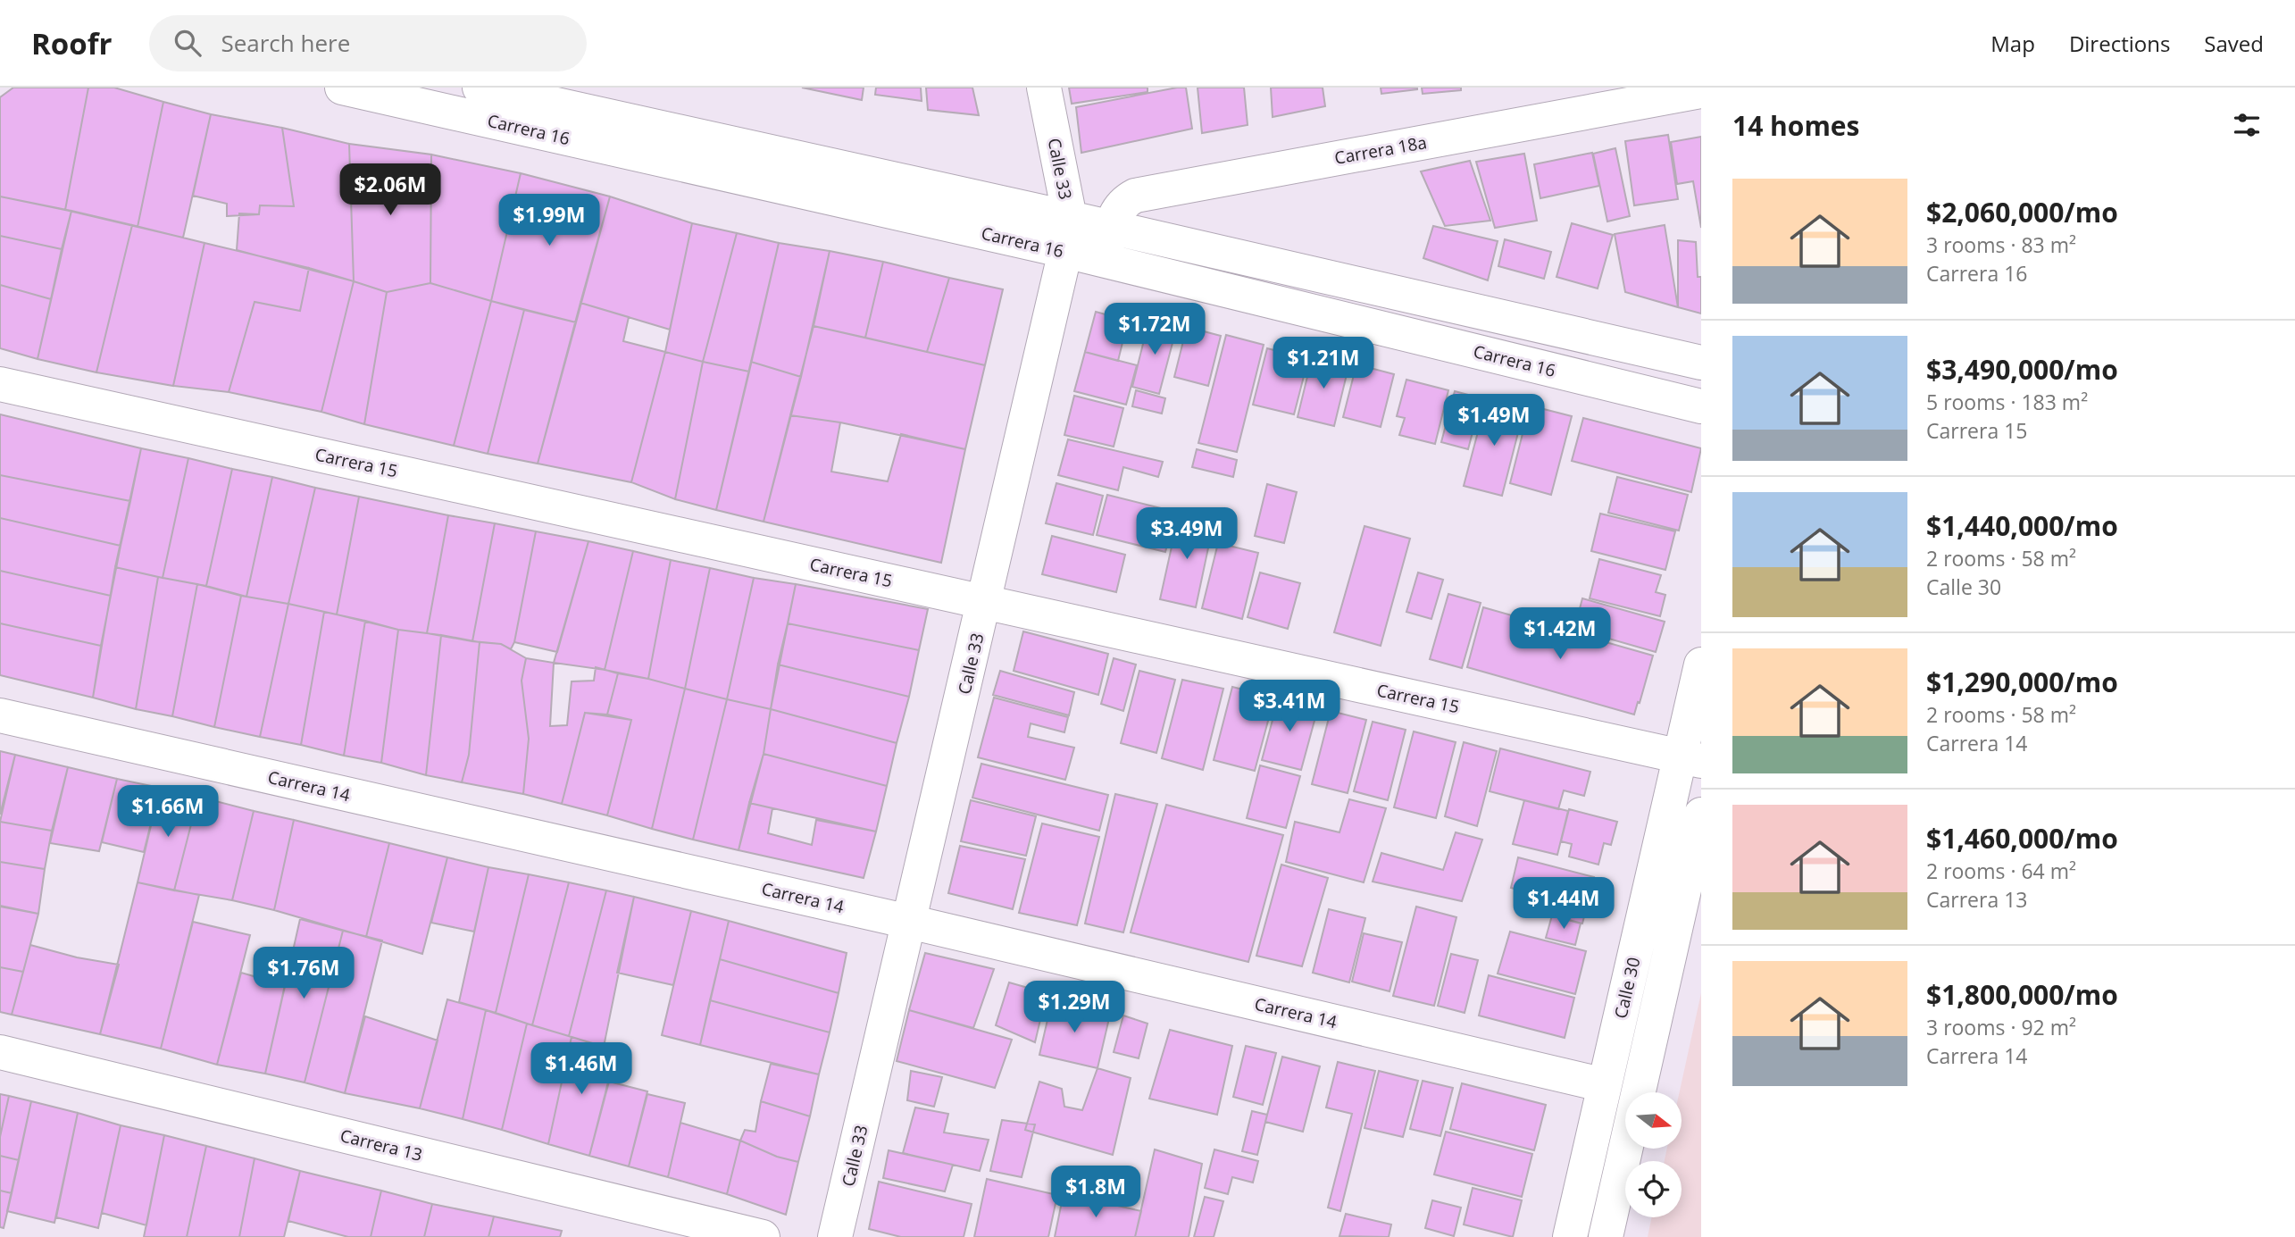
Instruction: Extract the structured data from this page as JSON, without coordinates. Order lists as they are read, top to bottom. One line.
{"streets":{"street":["Carrera 16","Carrera 18a","Calle 33","Carrera 15","Carrera 14","Calle 30","Carrera 13"]},"crossings":[["Carrera 16","Carrera 18a"],["Carrera 16","Calle 33"],["Calle 33","Carrera 15"],["Calle 33","Carrera 14"],["Carrera 15","Calle 30"],["Carrera 14","Calle 30"]],"north":"right","page":{"header":"Roofr","search":"Search here","nav":["Map","Directions","Saved"],"heading":"14 homes","list":[{"name":"$2,060,000/mo","note":"3 rooms · 83 m² · Carrera 16"},{"name":"$3,490,000/mo","note":"5 rooms · 183 m² · Carrera 15"},{"name":"$1,440,000/mo","note":"2 rooms · 58 m² · Calle 30"},{"name":"$1,290,000/mo","note":"2 rooms · 58 m² · Carrera 14"},{"name":"$1,460,000/mo","note":"2 rooms · 64 m² · Carrera 13"},{"name":"$1,800,000/mo","note":"3 rooms · 92 m² · Carrera 14"}],"price":["$2.06M","$1.99M","$1.72M","$1.21M","$1.49M","$3.49M","$1.42M","$3.41M","$1.66M","$1.44M","$1.76M","$1.29M","$1.46M","$1.8M"]}}
